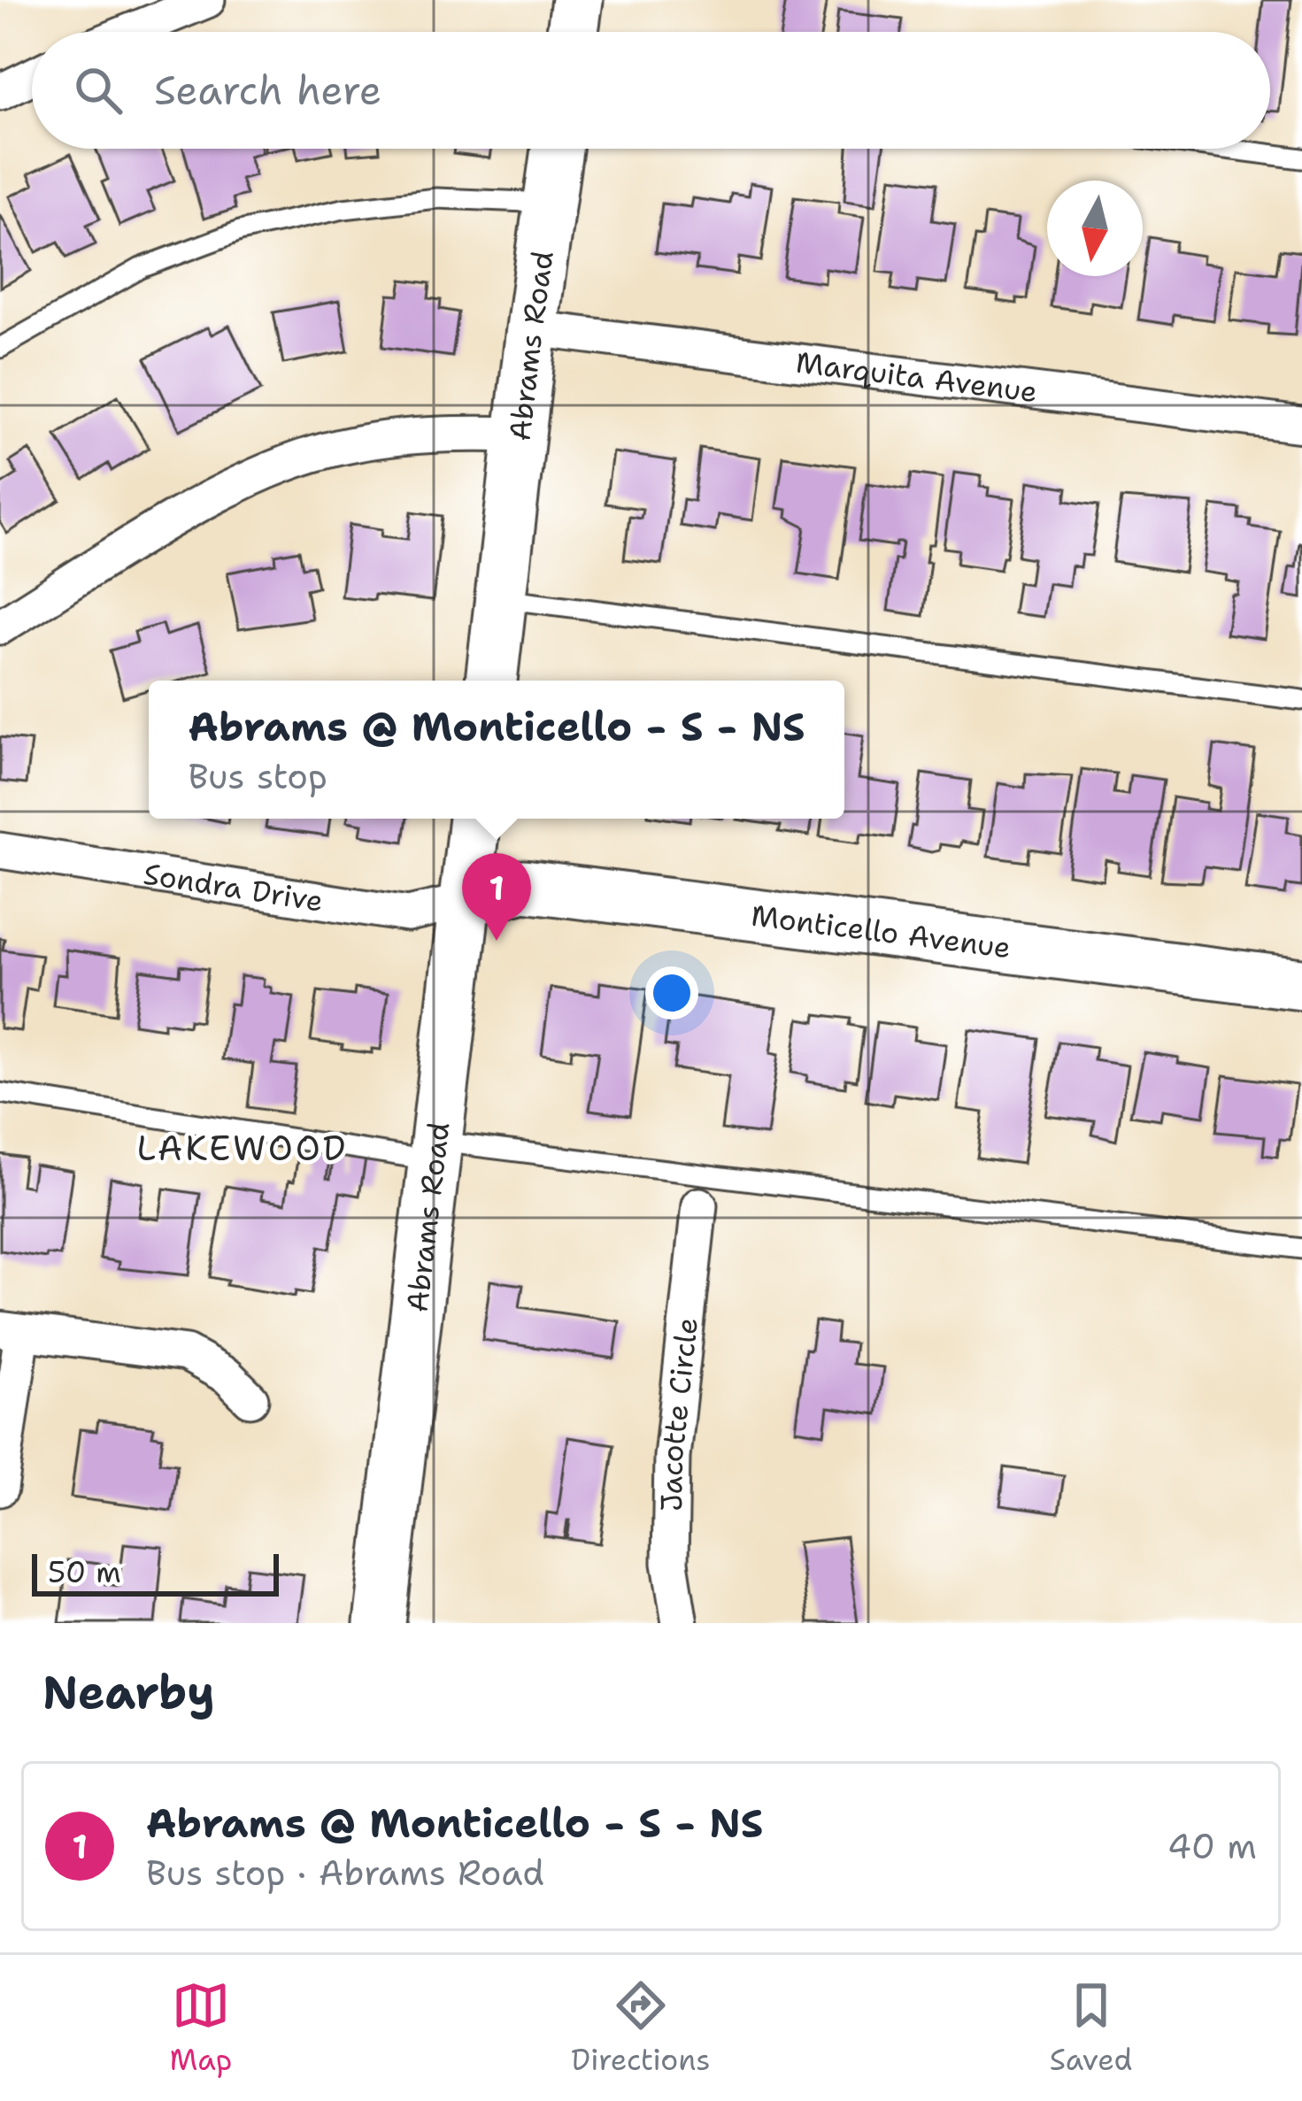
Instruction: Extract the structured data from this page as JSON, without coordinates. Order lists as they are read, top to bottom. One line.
{"streets":{"main road":["Abrams Road","Monticello Avenue"],"street":["Marquita Avenue","Sondra Drive","Jacotte Circle"]},"crossings":[["Abrams Road","Marquita Avenue"],["Abrams Road","Sondra Drive"],["Abrams Road","Monticello Avenue"],["Sondra Drive","Monticello Avenue"]],"districts":["LAKEWOOD"],"scale_bar":"50 m","north":"bottom","page":{"search":"Search here","popup":["Abrams @ Monticello - S - NS","Bus stop"],"pins":"1","scale":"50 m","heading":"Nearby","list":[{"mark":"1","name":"Abrams @ Monticello - S - NS","note":"Bus stop · Abrams Road","value":"40 m"}],"nav":["Map","Directions","Saved"]}}
